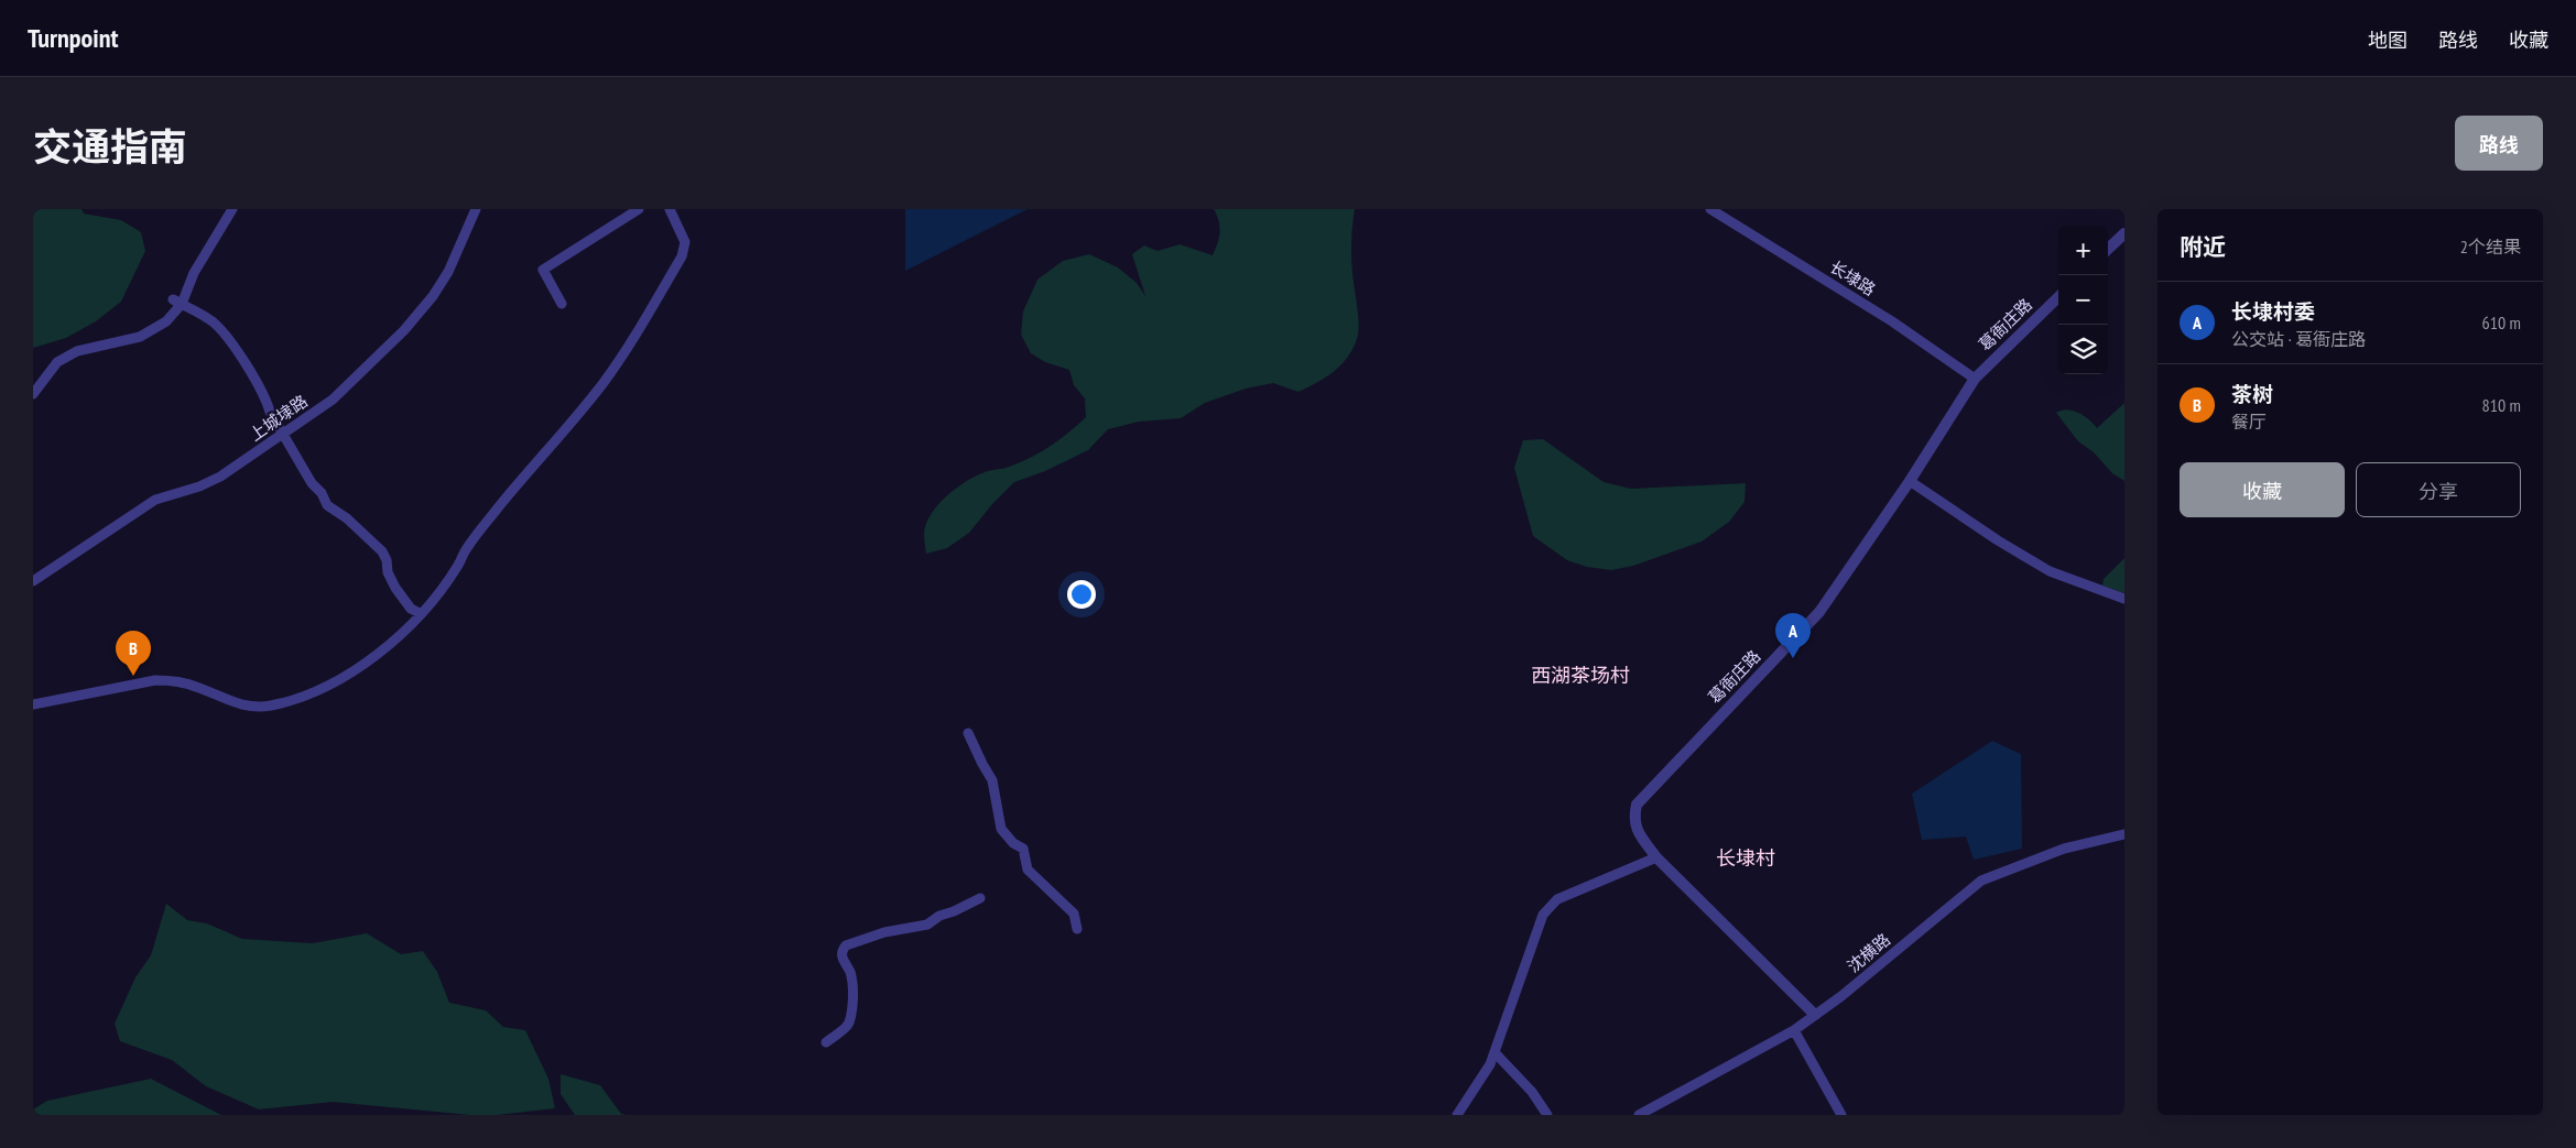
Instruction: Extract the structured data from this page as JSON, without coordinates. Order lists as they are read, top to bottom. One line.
{"streets":{"street":["长埭路","葛衙庄路","上城埭路","沈横路"]},"crossings":[["长埭路","葛衙庄路"],["葛衙庄路","沈横路"]],"districts":["西湖茶场村","长埭村"],"page":{"header":"Turnpoint","nav":["地图","路线","收藏"],"title":"交通指南","buttons":["路线",["收藏","分享"]],"heading":["附近","2个结果"],"map_buttons":["+","−"],"list":[{"mark":"A","name":"长埭村委","note":"公交站 · 葛衙庄路","value":"610 m"},{"mark":"B","name":"茶树","note":"餐厅","value":"810 m"}],"pins":["A","B"]}}
